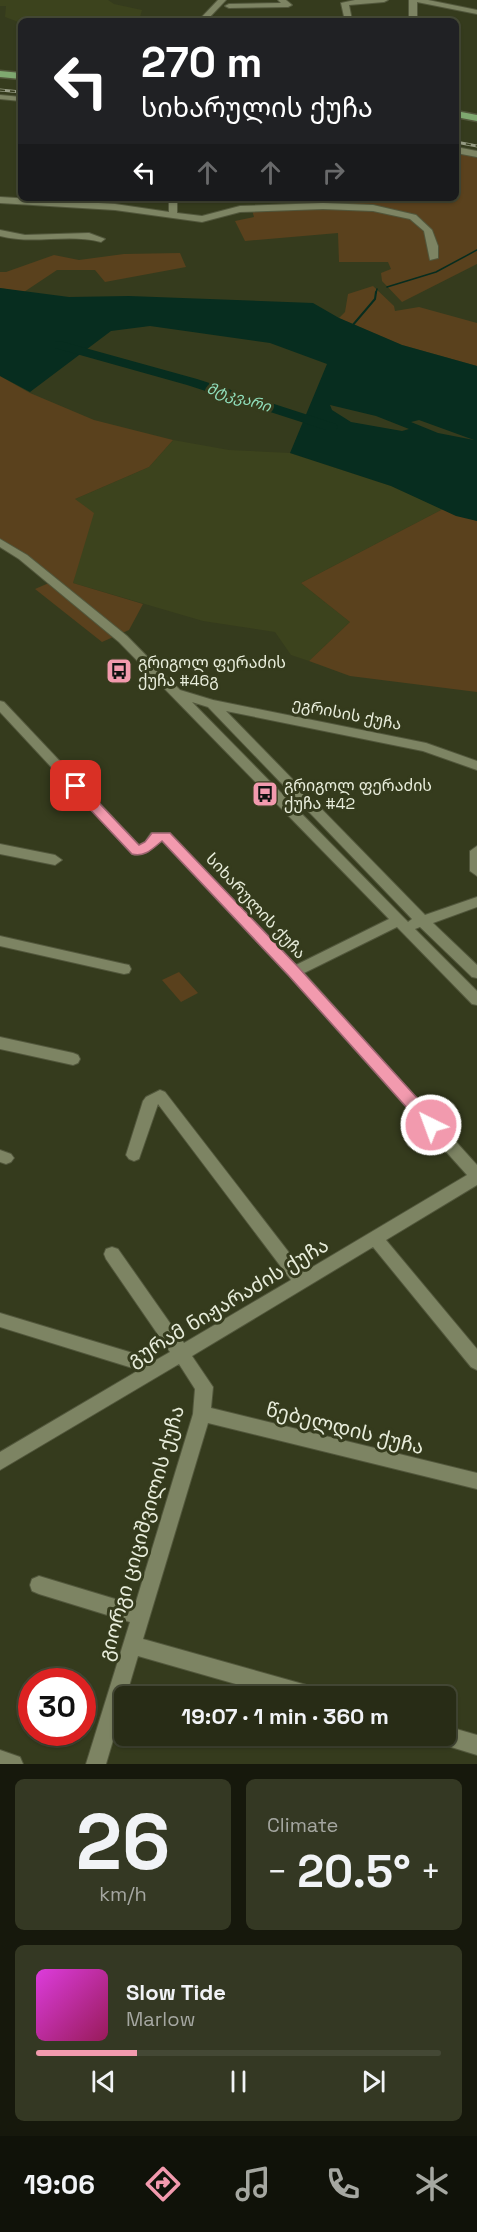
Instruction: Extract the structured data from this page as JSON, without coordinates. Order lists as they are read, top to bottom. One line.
{"streets":{"street":["ეგრისის ქუჩა","სიხარულის ქუჩა","გურამ ნიჟარაძის ქუჩა","წებელდის ქუჩა","გიორგი ციციშვილის ქუჩა"]},"crossings":[["სიხარულის ქუჩა","გურამ ნიჟარაძის ქუჩა"],["გურამ ნიჟარაძის ქუჩა","გიორგი ციციშვილის ქუჩა"],["წებელდის ქუჩა","გიორგი ციციშვილის ქუჩა"]],"water":["მტკვარი"],"places":{"bus stop":["გრიგოლ ფერაძის ქუჩა #46გ","გრიგოლ ფერაძის ქუჩა #42"]},"page":{"turn":["270 m","სიხარულის ქუჩა"],"limit":"30","trip":"19:07 · 1 min · 360 m","tile":[["26","km/h"],"Climate"],"heat":["−","20.5°","+"],"song":["Slow Tide","Marlow"],"tabs":"19:06"}}
